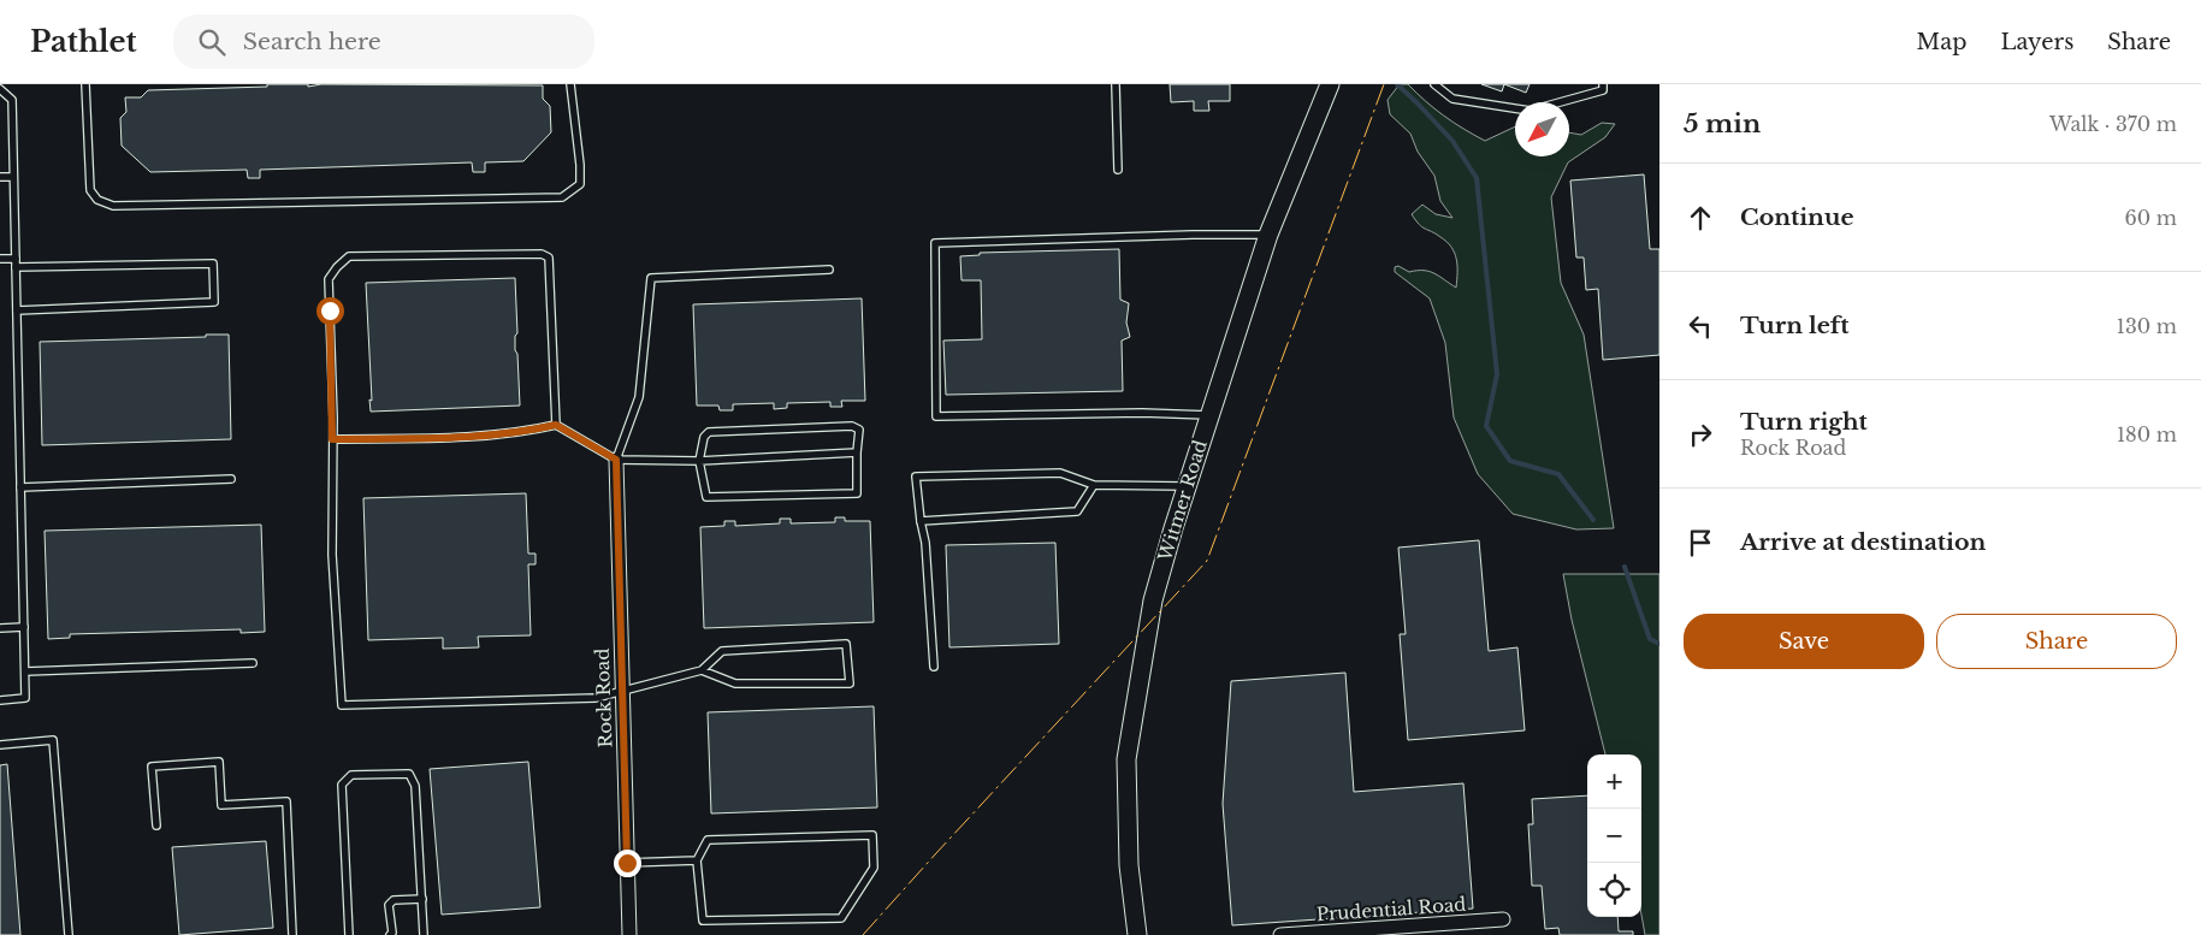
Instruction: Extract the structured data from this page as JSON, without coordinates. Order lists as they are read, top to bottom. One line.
{"streets":{"street":["Witmer Road","Rock Road","Prudential Road"]},"north":"bottom left","page":{"header":"Pathlet","search":"Search here","nav":["Map","Layers","Share"],"heading":["5 min","Walk · 370 m"],"list":[["Continue","60 m"],["Turn left","130 m"],["Turn right","Rock Road","180 m"],"Arrive at destination"],"buttons":["Save","Share"],"map_buttons":["+","−"]}}
